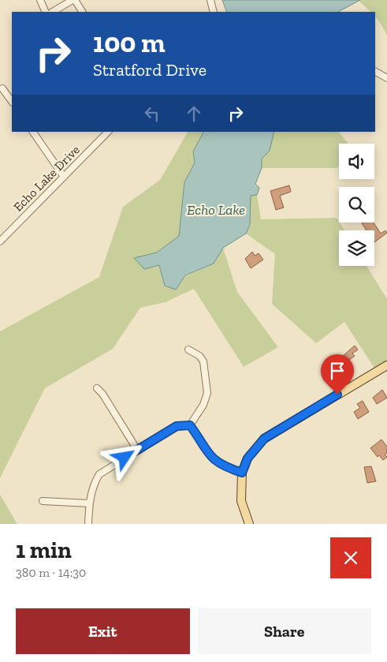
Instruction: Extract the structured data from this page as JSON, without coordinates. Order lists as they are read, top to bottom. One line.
{"streets":{"street":["Echo Lake Drive"]},"water":["Echo Lake"],"page":{"turn":["100 m","Stratford Drive"],"heading":["1 min","380 m · 14:30"],"buttons":["Exit","Share"]}}
